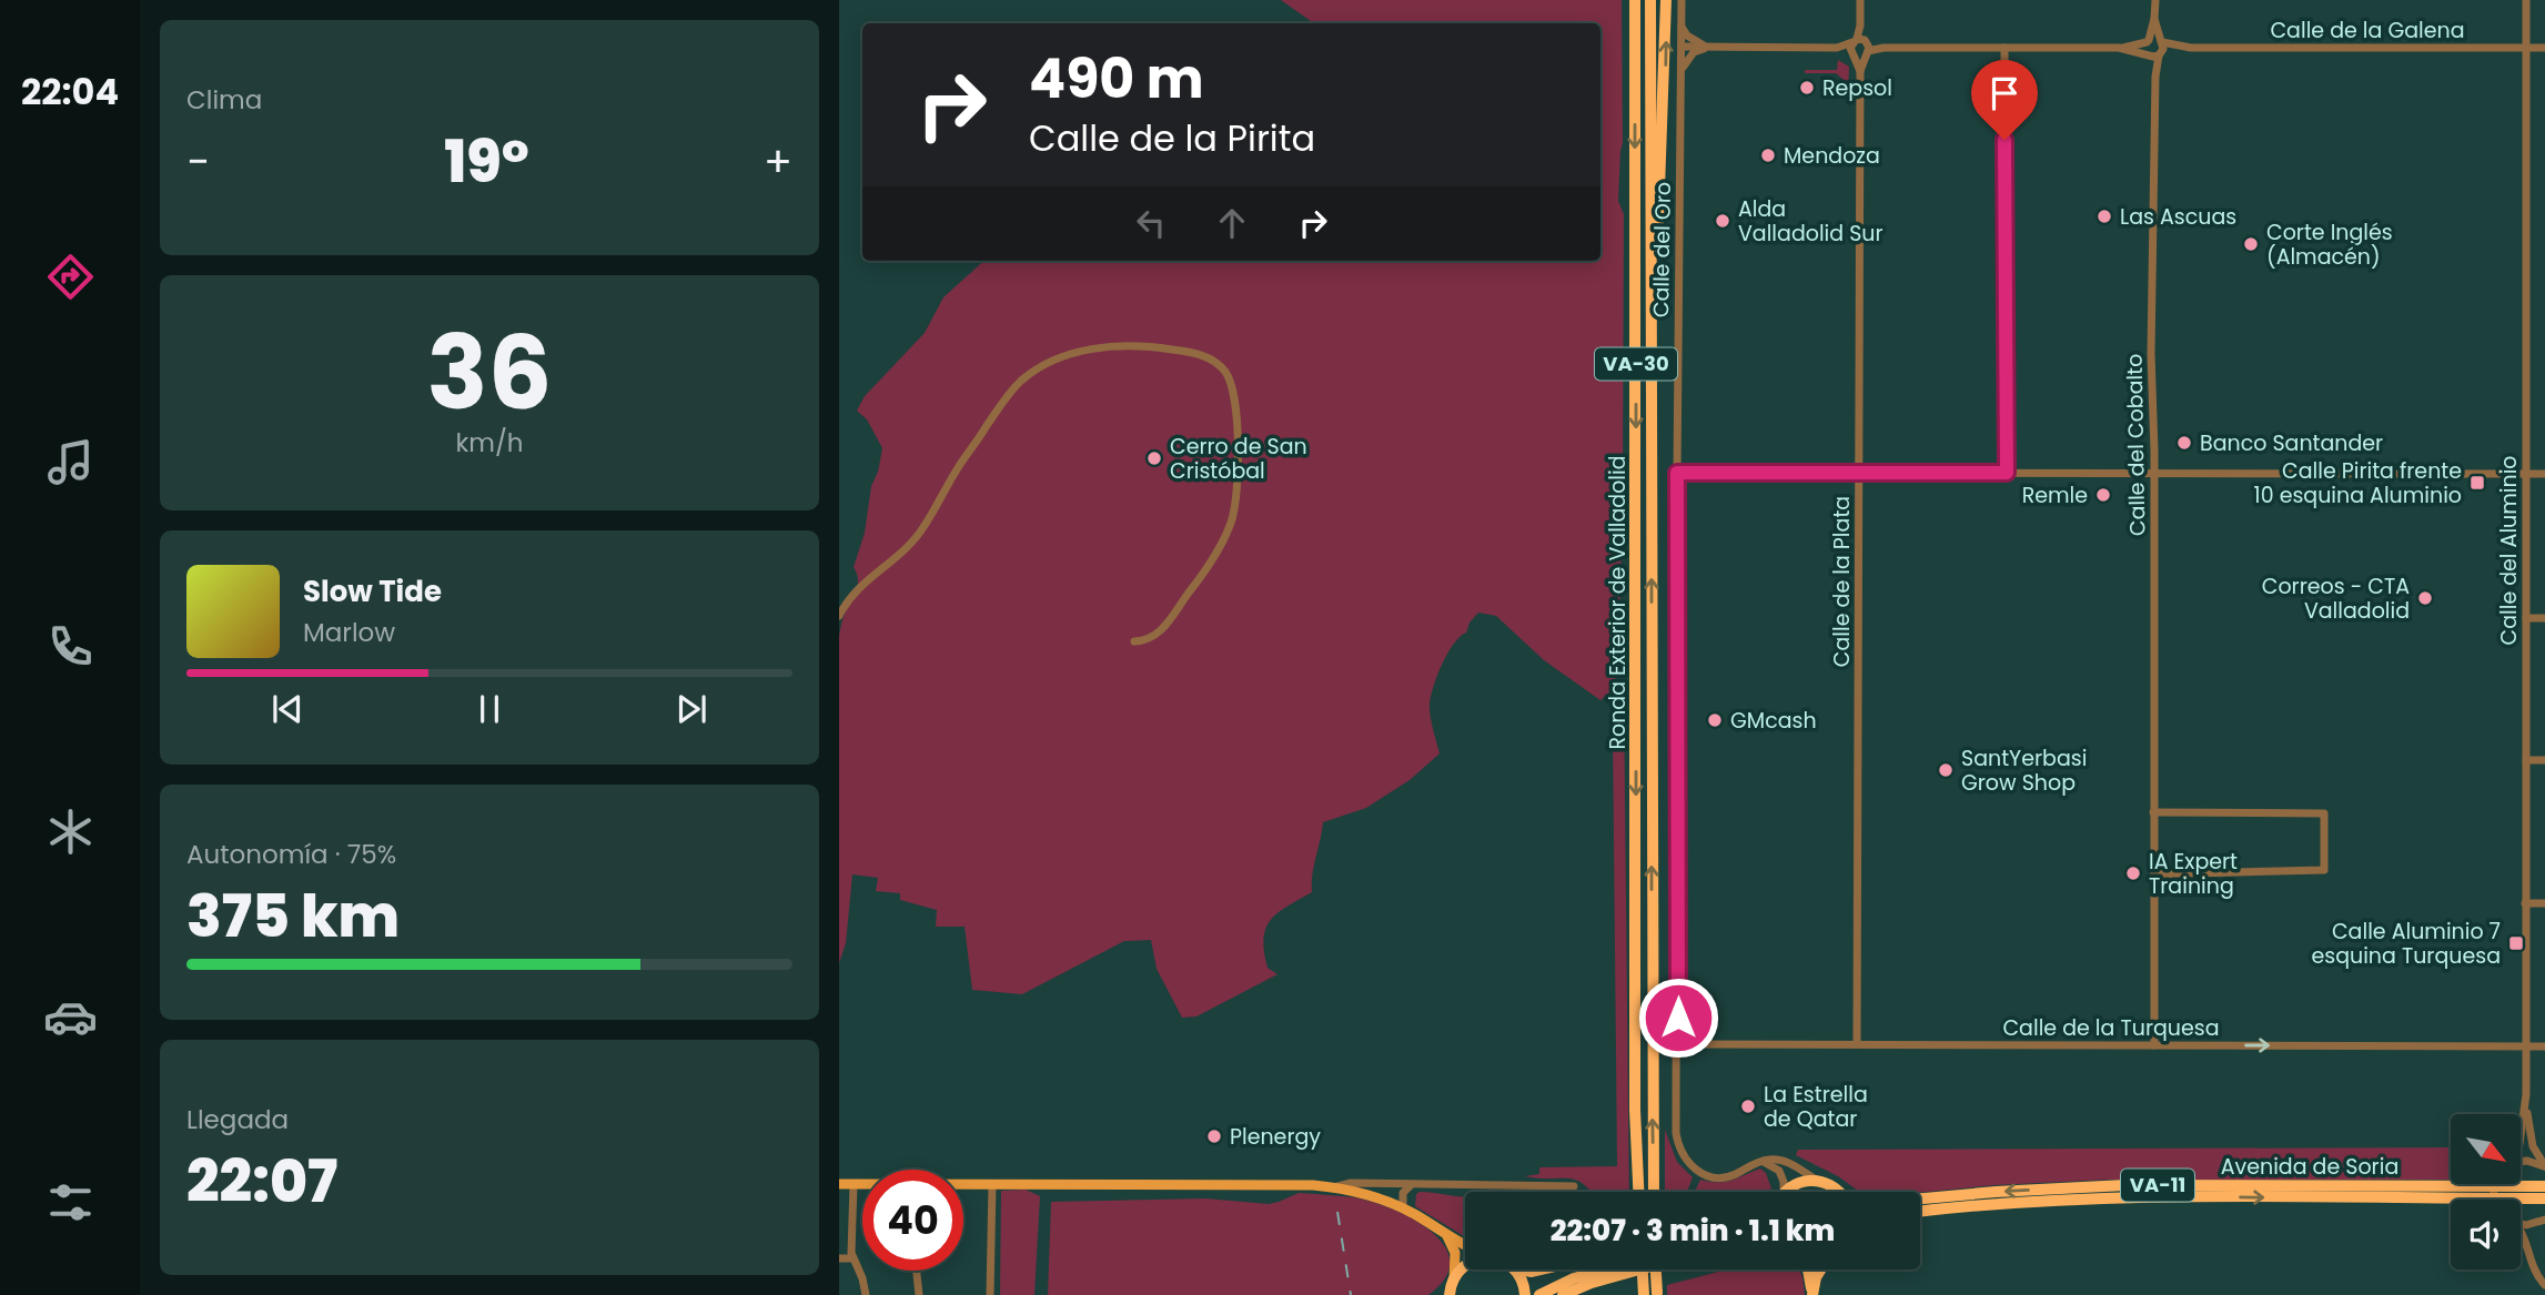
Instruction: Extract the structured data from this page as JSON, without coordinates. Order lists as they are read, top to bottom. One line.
{"streets":{"highway":["VA-30","Ronda Exterior de Valladolid","Avenida de Soria","VA-11"],"street":["Calle de la Galena","Calle del Oro","Calle del Cobalto","Calle del Aluminio","Calle de la Plata","Calle de la Turquesa"]},"crossings":[["Calle de la Galena","Calle del Cobalto"],["Calle de la Galena","Calle del Aluminio"],["Calle de la Galena","Calle de la Plata"],["Calle del Oro","Calle de la Turquesa"],["Calle del Cobalto","Calle de la Turquesa"],["Calle del Aluminio","Calle de la Turquesa"],["Calle de la Plata","Calle de la Turquesa"]],"one_way":["Calle de la Turquesa"],"places":{"other":["Repsol","Mendoza","Las Ascuas","Alda Valladolid Sur","Corte Inglés (Almacén)","Banco Santander","Cerro de San Cristóbal","Remle","Correos - CTA Valladolid","GMcash","SantYerbasi Grow Shop","IA Expert Training","La Estrella de Qatar","Plenergy"],"transit":["Calle Pirita frente 10 esquina Aluminio","Calle Aluminio 7 esquina Turquesa"]},"north":"bottom right","page":{"tabs":"22:04","tile":["Clima",["36","km/h"],["Autonomía · 75%","375 km"],["Llegada","22:07"]],"turn":["490 m","Calle de la Pirita"],"heat":["−","19°","+"],"song":["Slow Tide","Marlow"],"limit":"40","trip":"22:07 · 3 min · 1.1 km"}}
